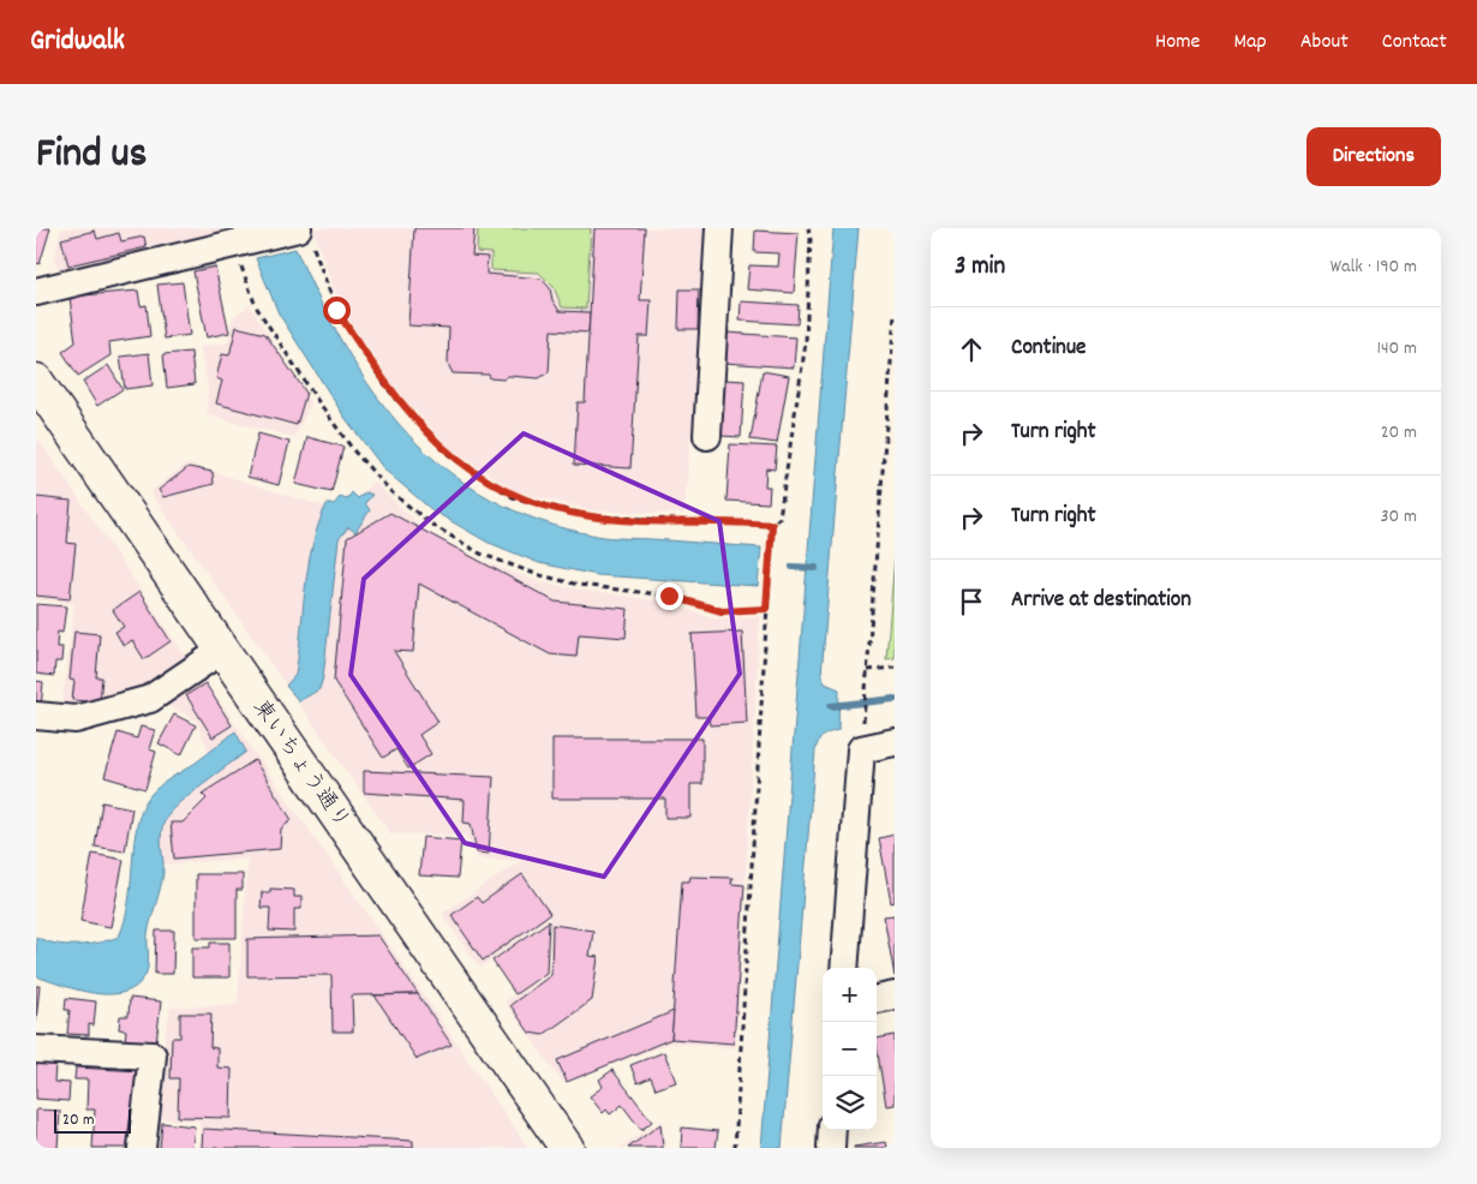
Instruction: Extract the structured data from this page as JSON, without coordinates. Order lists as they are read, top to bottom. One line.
{"streets":{"main road":["東いちょう通り"]},"scale_bar":"20 m","page":{"header":"Gridwalk","nav":["Home","Map","About","Contact"],"title":"Find us","buttons":"Directions","heading":["3 min","Walk · 190 m"],"list":[["Continue","140 m"],["Turn right","20 m"],["Turn right","30 m"],"Arrive at destination"],"map_buttons":["+","−"],"scale":"20 m"}}
